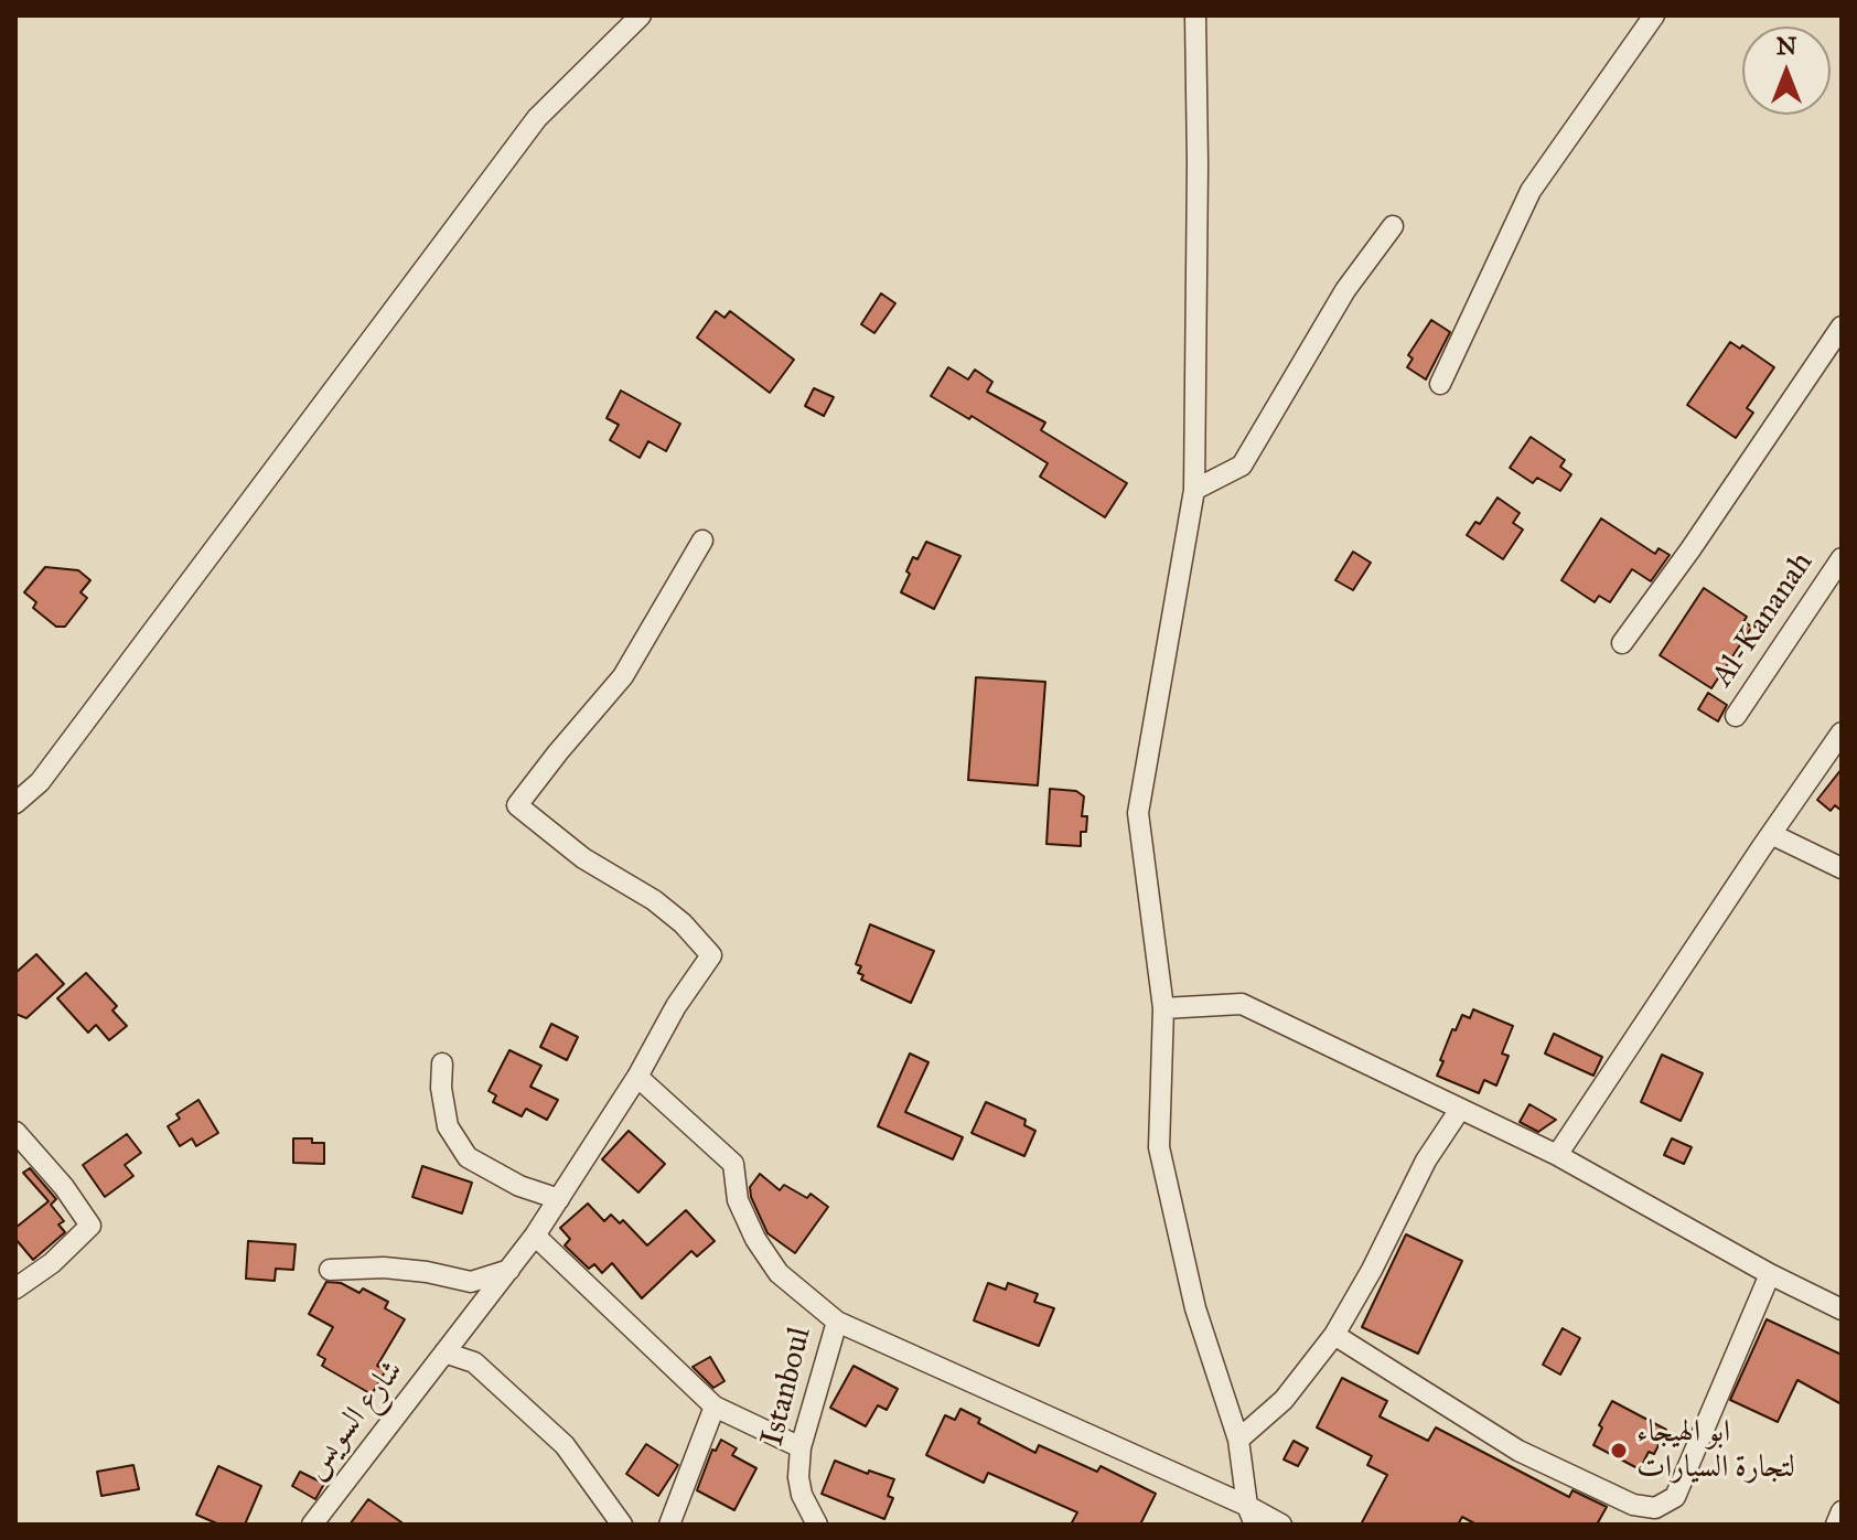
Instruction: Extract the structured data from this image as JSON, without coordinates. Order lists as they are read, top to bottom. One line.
{"streets":{"street":["Al-Kananah","Istanboul","شارع السويس"]},"crossings":[["Istanboul","شارع السويس"]],"places":["ابو الهيجاء لتجارة السيارات"],"north":"top"}
